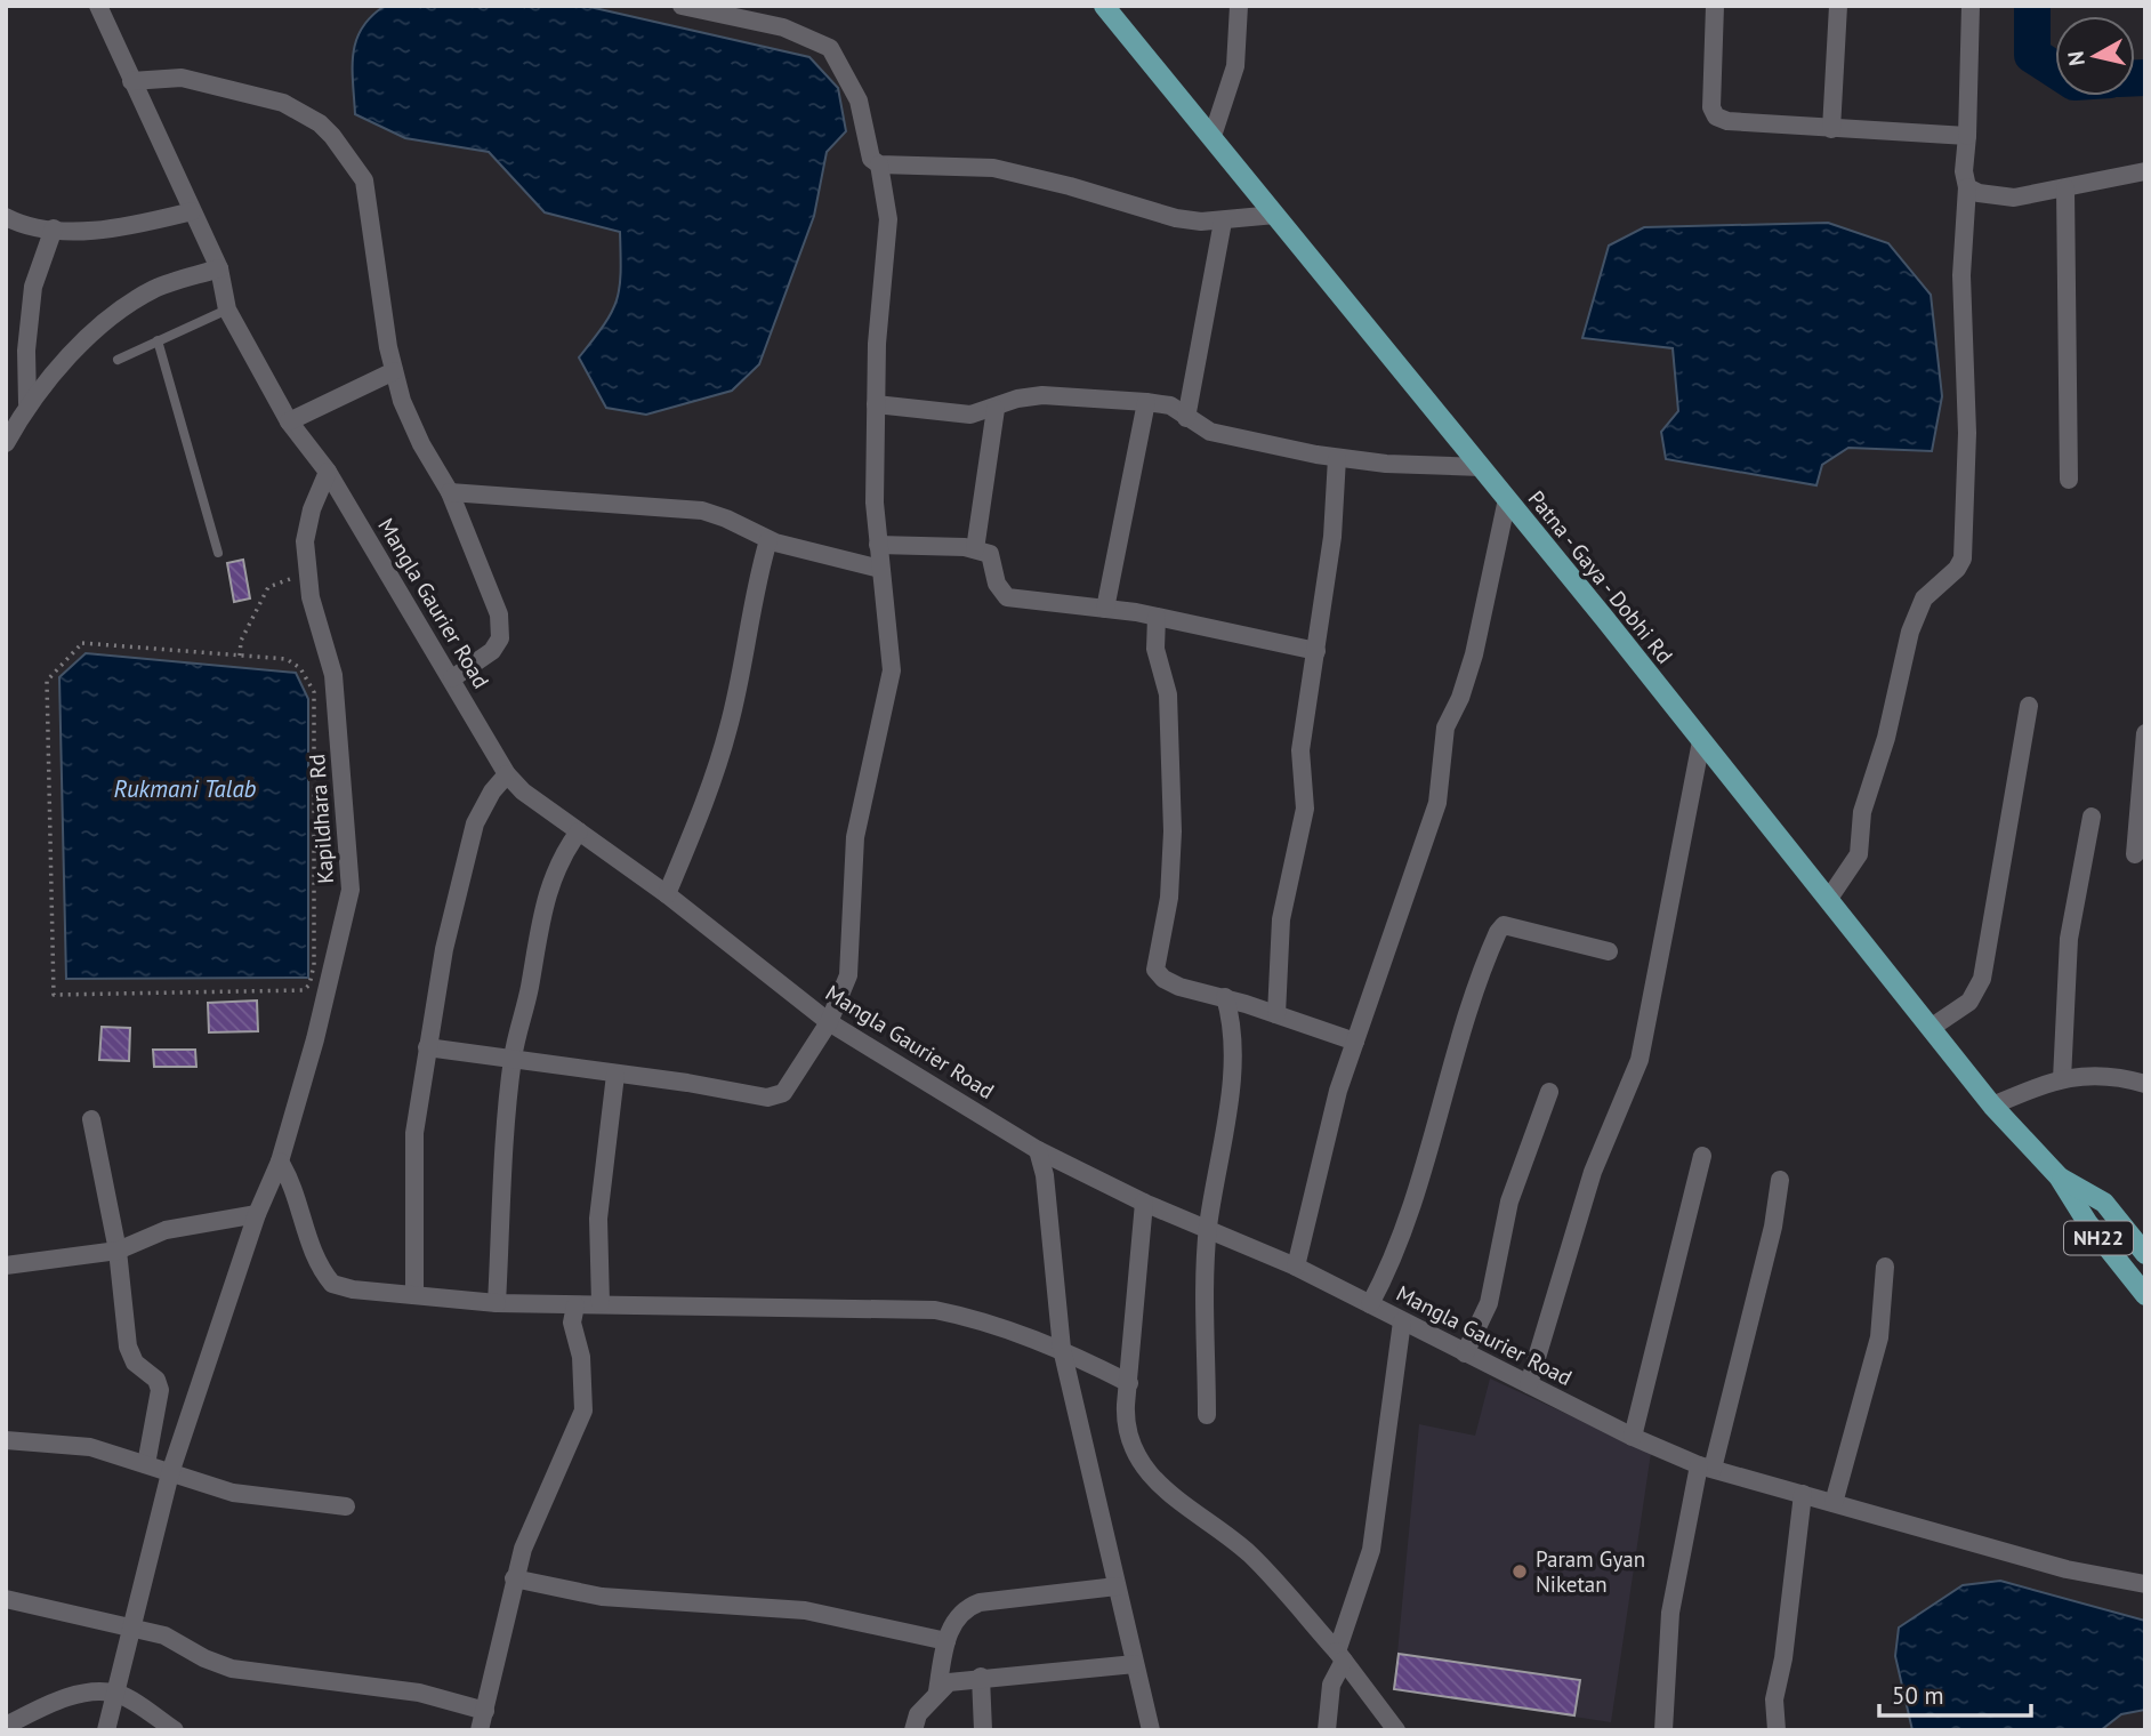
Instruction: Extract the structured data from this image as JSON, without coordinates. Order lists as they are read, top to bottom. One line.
{"streets":{"main road":["Patna - Gaya - Dobhi Rd","NH22"],"street":["Mangla Gaurier Road","Kapildhara Rd"]},"crossings":[["Mangla Gaurier Road","Kapildhara Rd"]],"water":["Rukmani Talab"],"places":["Param Gyan Niketan"],"scale_bar":"50 m","north":"left"}
